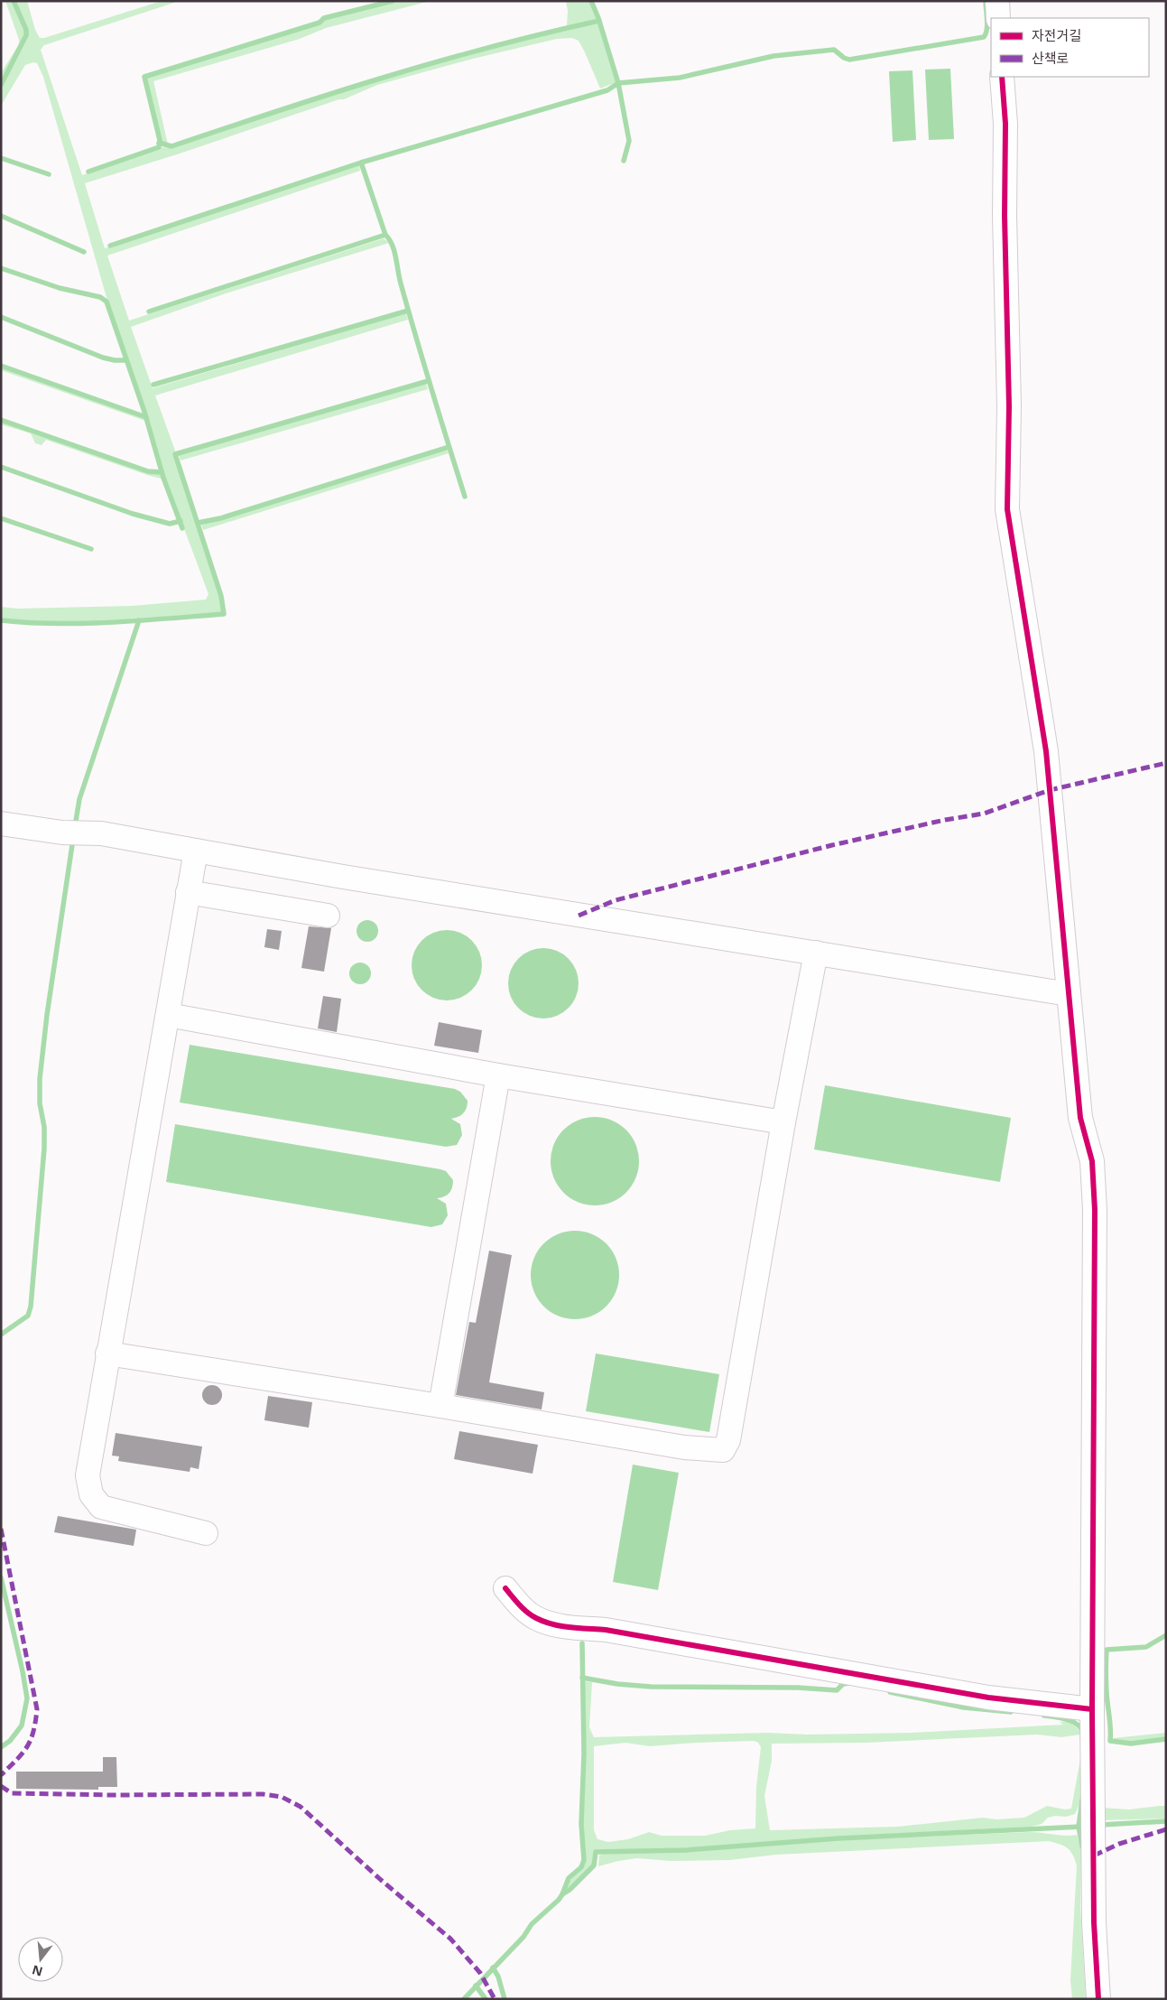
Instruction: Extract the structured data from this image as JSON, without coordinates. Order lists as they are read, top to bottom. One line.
{"legend":["자전거길","산책로"],"north":"bottom"}
